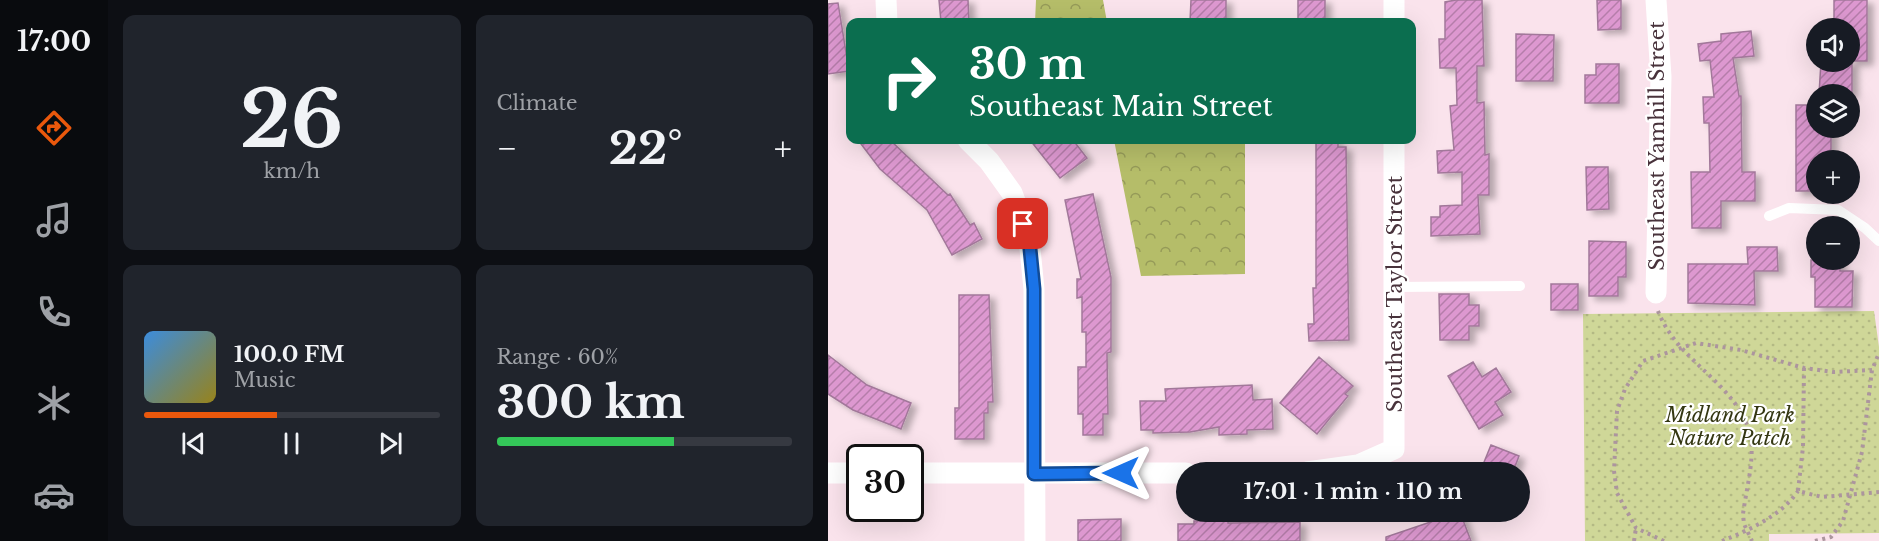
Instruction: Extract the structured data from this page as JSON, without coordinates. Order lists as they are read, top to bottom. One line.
{"streets":{"street":["Southeast Yamhill Street","Southeast Taylor Street"]},"parks":["Midland Park Nature Patch"],"page":{"tabs":"17:00","tile":[["26","km/h"],"Climate",["Range · 60%","300 km"]],"map_buttons":["+","−"],"turn":["30 m","Southeast Main Street"],"heat":["−","22°","+"],"song":["100.0 FM","Music"],"limit":"30","trip":"17:01 · 1 min · 110 m"}}
